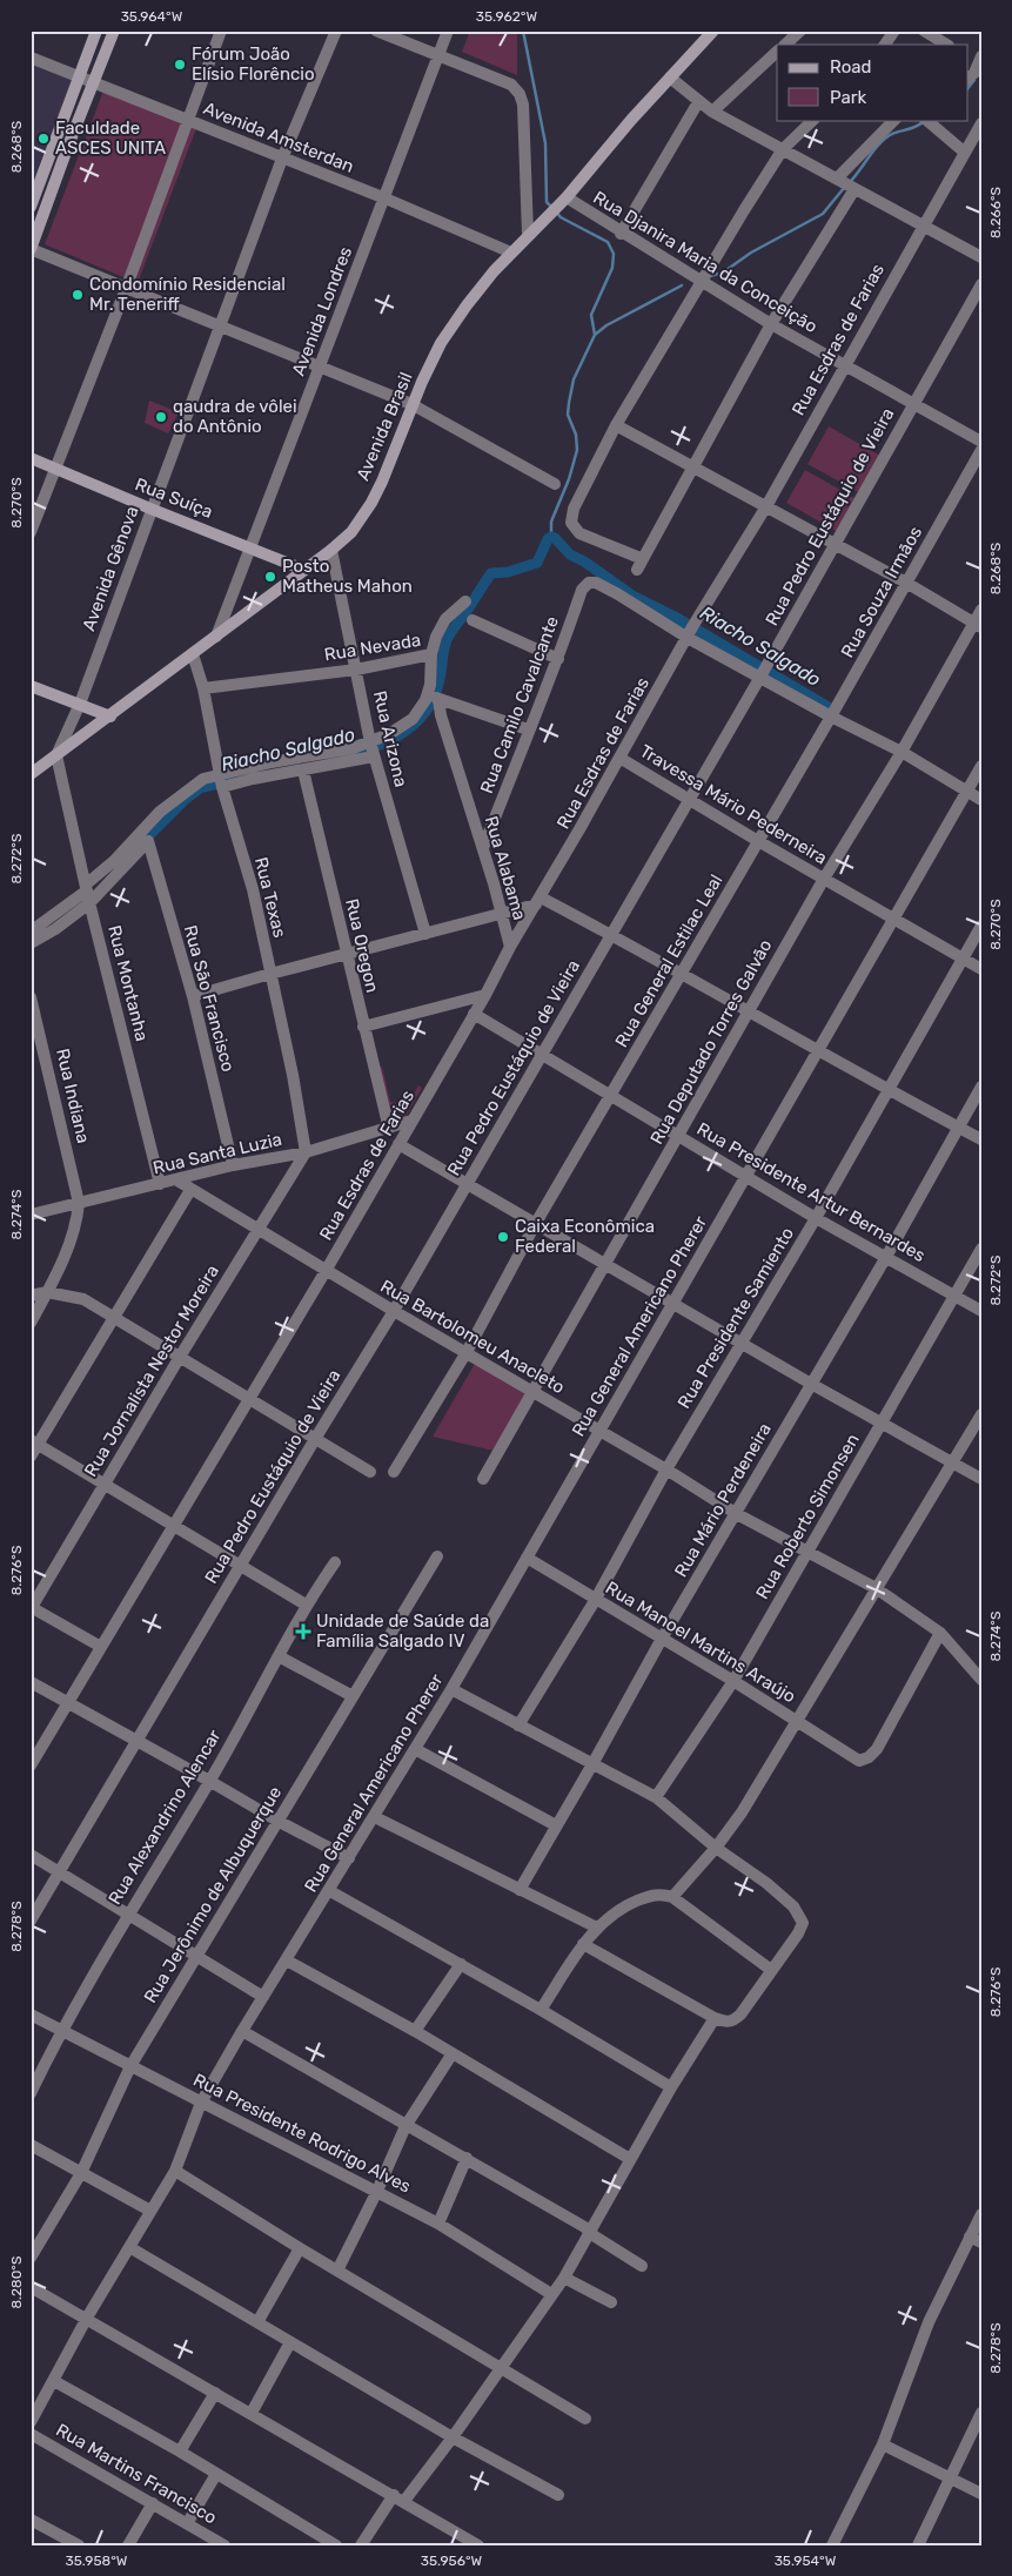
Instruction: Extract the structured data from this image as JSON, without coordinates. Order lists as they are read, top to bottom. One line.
{"streets":{"street":["Avenida Amsterdan","Rua Djanira Maria da Conceição","Avenida Londres","Rua Esdras de Farias","Avenida Brasil","Rua Suíça","Rua Pedro Eustáquio de Vieira","Avenida Gênova","Rua Souza Irmãos","Rua Nevada","Rua Camilo Cavalcante","Rua Arizona","Travessa Mário Pederneira","Rua Alabama","Rua Texas","Rua Oregon","Rua General Estilac Leal","Rua Montanha","Rua São Francisco","Rua Deputado Torres Galvão","Rua Indiana","Rua Santa Luzia","Rua Presidente Artur Bernardes","Rua Presidente Samiento","Rua General Americano Pherer","Rua Bartolomeu Anacleto","Rua Jornalista Nestor Moreira","Rua Mário Perdeneira","Rua Roberto Simonsen","Rua Manoel Martins Araújo","Rua Alexandrino Alencar","Rua Jerônimo de Albuquerque","Rua Presidente Rodrigo Alves","Rua Martins Francisco"]},"crossings":[["Avenida Amsterdan","Avenida Londres"],["Avenida Amsterdan","Avenida Brasil"],["Avenida Amsterdan","Avenida Gênova"],["Rua Djanira Maria da Conceição","Rua Esdras de Farias"],["Rua Djanira Maria da Conceição","Avenida Brasil"],["Rua Djanira Maria da Conceição","Rua Pedro Eustáquio de Vieira"],["Avenida Londres","Avenida Brasil"],["Avenida Londres","Rua Suíça"],["Rua Esdras de Farias","Rua Camilo Cavalcante"],["Rua Esdras de Farias","Travessa Mário Pederneira"],["Rua Esdras de Farias","Rua Alabama"],["Rua Esdras de Farias","Rua Santa Luzia"],["Rua Esdras de Farias","Rua Presidente Artur Bernardes"],["Rua Esdras de Farias","Rua Bartolomeu Anacleto"],["Avenida Brasil","Rua Suíça"],["Avenida Brasil","Avenida Gênova"],["Avenida Brasil","Rua Arizona"],["Avenida Brasil","Rua Texas"],["Avenida Brasil","Rua Montanha"],["Rua Suíça","Avenida Gênova"],["Rua Pedro Eustáquio de Vieira","Travessa Mário Pederneira"],["Rua Pedro Eustáquio de Vieira","Rua Presidente Artur Bernardes"],["Rua Pedro Eustáquio de Vieira","Rua Bartolomeu Anacleto"],["Avenida Gênova","Rua Montanha"],["Rua Souza Irmãos","Travessa Mário Pederneira"],["Rua Souza Irmãos","Rua General Estilac Leal"],["Rua Nevada","Rua Arizona"],["Rua Nevada","Rua Texas"],["Rua Camilo Cavalcante","Rua Alabama"],["Travessa Mário Pederneira","Rua General Estilac Leal"],["Travessa Mário Pederneira","Rua Deputado Torres Galvão"],["Travessa Mário Pederneira","Rua Presidente Samiento"],["Travessa Mário Pederneira","Rua General Americano Pherer"],["Rua Texas","Rua Santa Luzia"],["Rua Texas","Rua Jornalista Nestor Moreira"],["Rua Oregon","Rua Santa Luzia"],["Rua General Estilac Leal","Rua Presidente Artur Bernardes"],["Rua General Estilac Leal","Rua Bartolomeu Anacleto"],["Rua Montanha","Rua São Francisco"],["Rua Montanha","Rua Santa Luzia"],["Rua São Francisco","Rua Santa Luzia"],["Rua Deputado Torres Galvão","Rua Presidente Artur Bernardes"],["Rua Deputado Torres Galvão","Rua Bartolomeu Anacleto"],["Rua Indiana","Rua Santa Luzia"],["Rua Santa Luzia","Rua Bartolomeu Anacleto"],["Rua Santa Luzia","Rua Jornalista Nestor Moreira"],["Rua Presidente Artur Bernardes","Rua Presidente Samiento"],["Rua Presidente Artur Bernardes","Rua General Americano Pherer"],["Rua Presidente Artur Bernardes","Rua Mário Perdeneira"],["Rua Presidente Artur Bernardes","Rua Roberto Simonsen"],["Rua Presidente Samiento","Rua Bartolomeu Anacleto"],["Rua Presidente Samiento","Rua Manoel Martins Araújo"],["Rua General Americano Pherer","Rua Bartolomeu Anacleto"],["Rua General Americano Pherer","Rua Manoel Martins Araújo"],["Rua General Americano Pherer","Rua Presidente Rodrigo Alves"],["Rua Bartolomeu Anacleto","Rua Jornalista Nestor Moreira"],["Rua Bartolomeu Anacleto","Rua Mário Perdeneira"],["Rua Bartolomeu Anacleto","Rua Roberto Simonsen"],["Rua Bartolomeu Anacleto","Rua Manoel Martins Araújo"],["Rua Mário Perdeneira","Rua Manoel Martins Araújo"],["Rua Roberto Simonsen","Rua Manoel Martins Araújo"],["Rua Alexandrino Alencar","Rua Presidente Rodrigo Alves"],["Rua Jerônimo de Albuquerque","Rua Presidente Rodrigo Alves"]],"water":["Riacho Salgado"],"places":{"other":["Fórum João Elísio Florêncio","Faculdade ASCES UNITA","Condomínio Residencial Mr. Teneriff","qaudra de vôlei do Antônio","Posto Matheus Mahon","Caixa Econômica Federal"],"health":["Unidade de Saúde da Família Salgado IV"]},"legend":["Road","Park"],"coordinates":["35.964°W","35.962°W","8.268°S","8.266°S","8.270°S","8.272°S","8.274°S","8.276°S","8.278°S","8.280°S","35.958°W","35.956°W","35.954°W"]}
